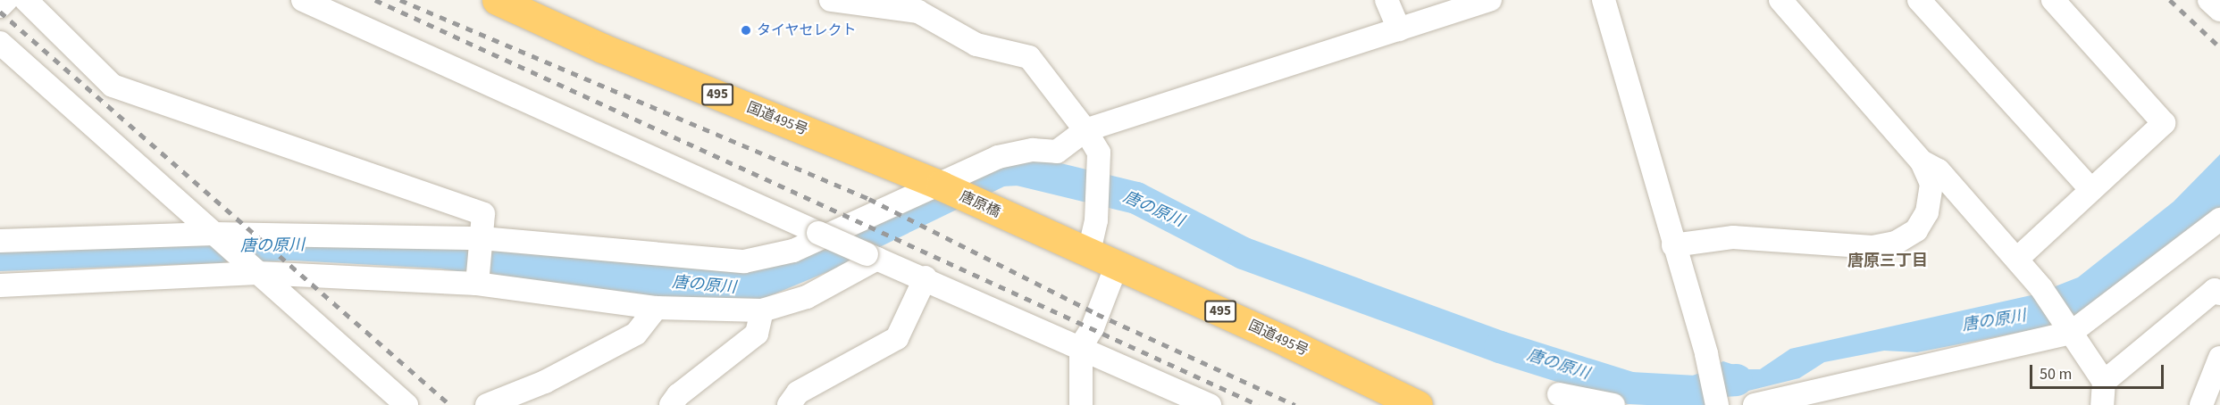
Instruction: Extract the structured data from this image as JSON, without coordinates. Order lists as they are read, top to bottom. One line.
{"streets":{"highway":["495","国道495号","唐原橋"]},"crossings":[["国道495号","唐原橋"]],"districts":["唐原三丁目"],"water":["唐の原川"],"places":["タイヤセレクト"],"scale_bar":"50 m"}
